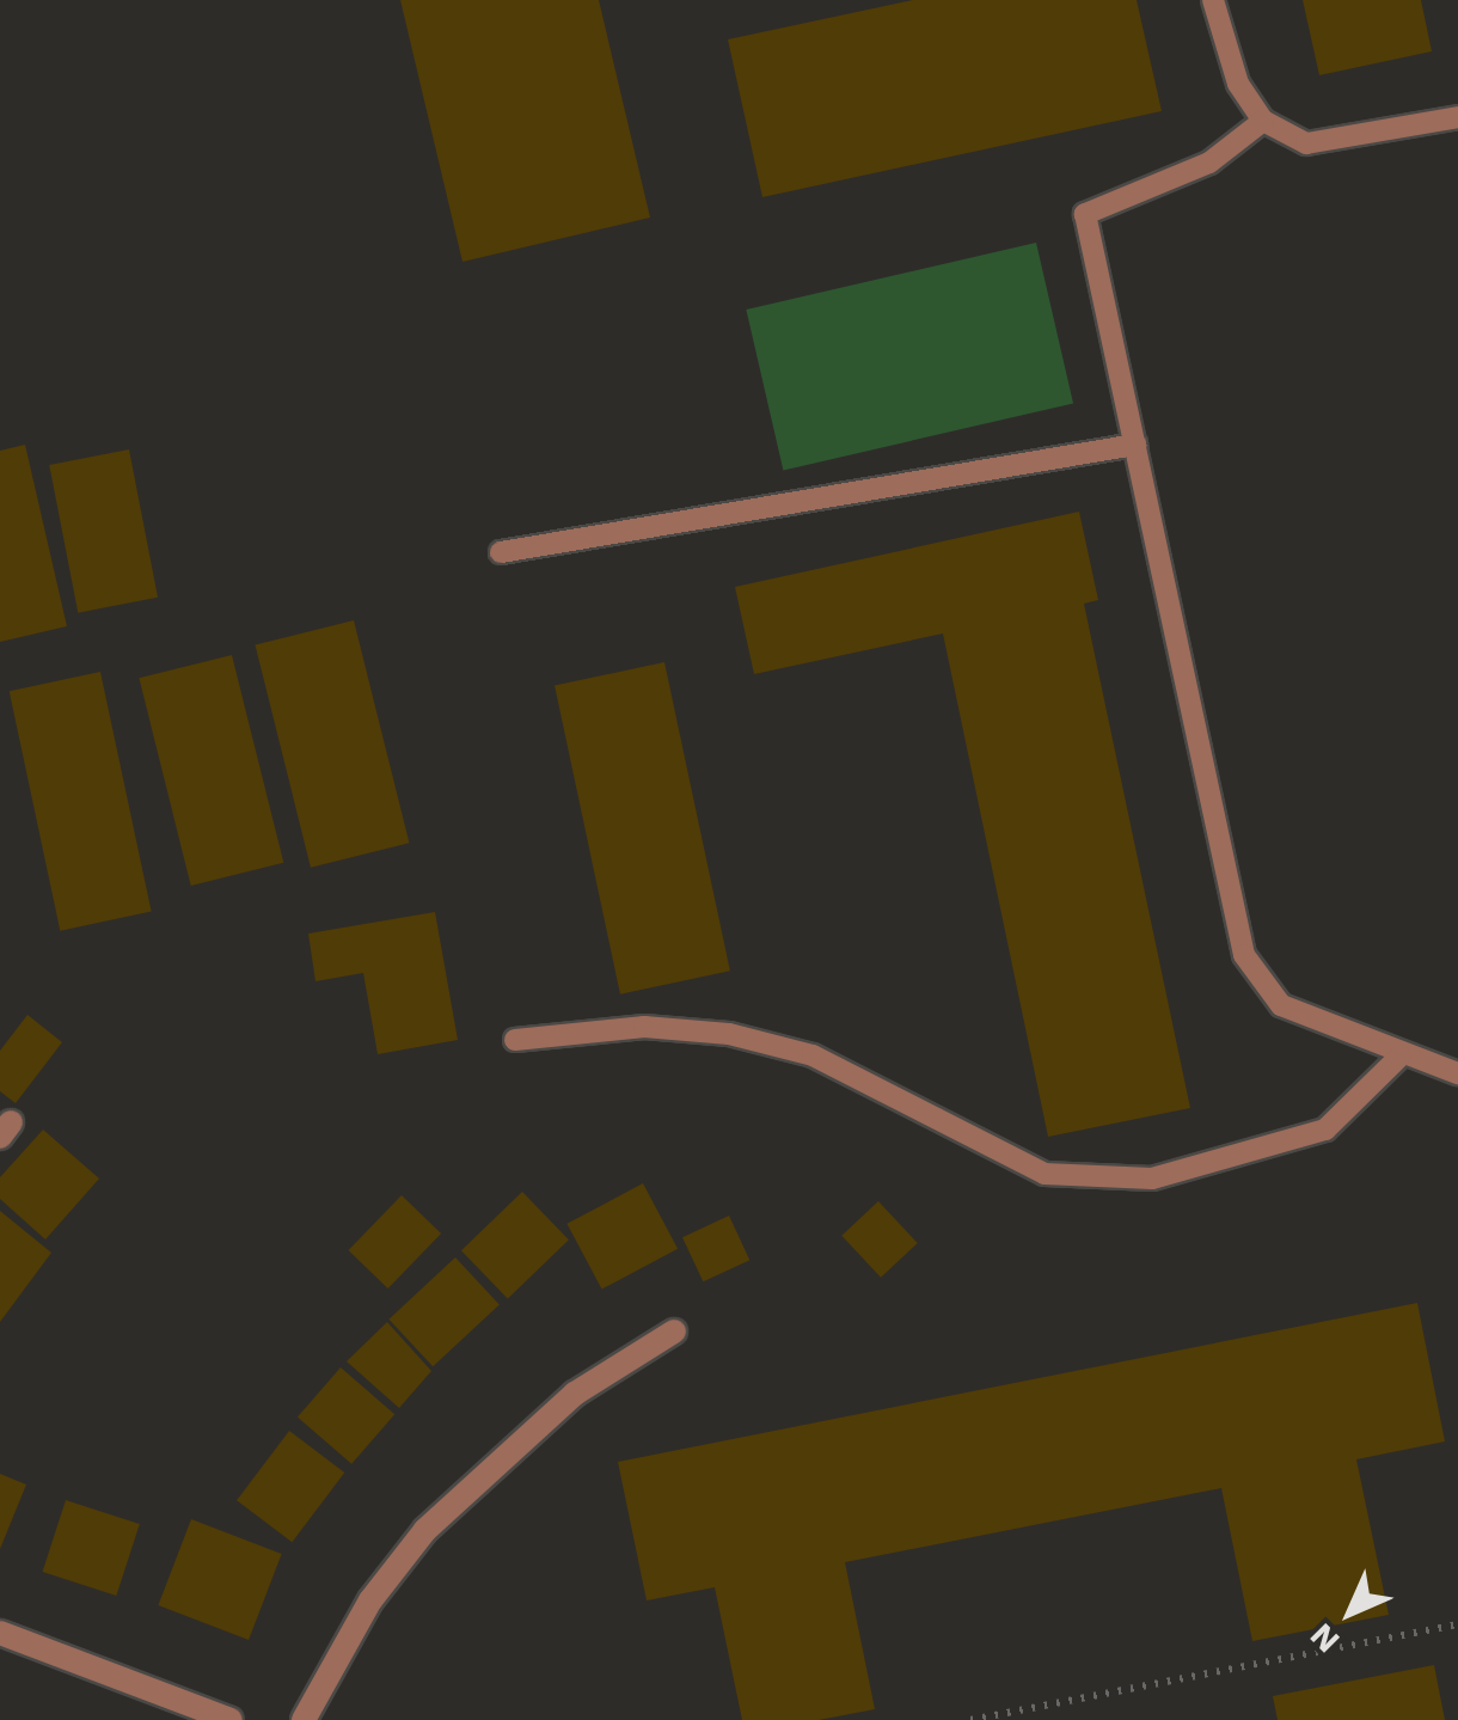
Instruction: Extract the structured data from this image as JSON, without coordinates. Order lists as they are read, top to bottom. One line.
{"north":"bottom left"}
